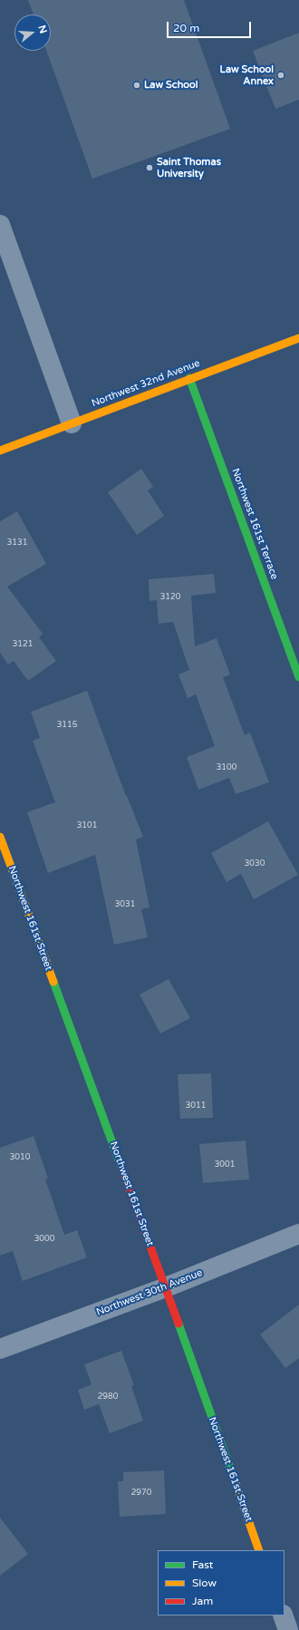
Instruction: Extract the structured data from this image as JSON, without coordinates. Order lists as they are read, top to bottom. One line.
{"streets":{"street":["Northwest 32nd Avenue","Northwest 161st Terrace","Northwest 161st Street","Northwest 30th Avenue"]},"crossings":[["Northwest 32nd Avenue","Northwest 161st Terrace"],["Northwest 161st Street","Northwest 30th Avenue"]],"places":["Law School Annex","Law School","Saint Thomas University"],"house_numbers":["3131","3120","3121","3115","3100","3101","3030","3031","3011","3010","3001","3000","2980","2970"],"legend":["Fast","Slow","Jam"],"scale_bar":"20 m","north":"right"}
